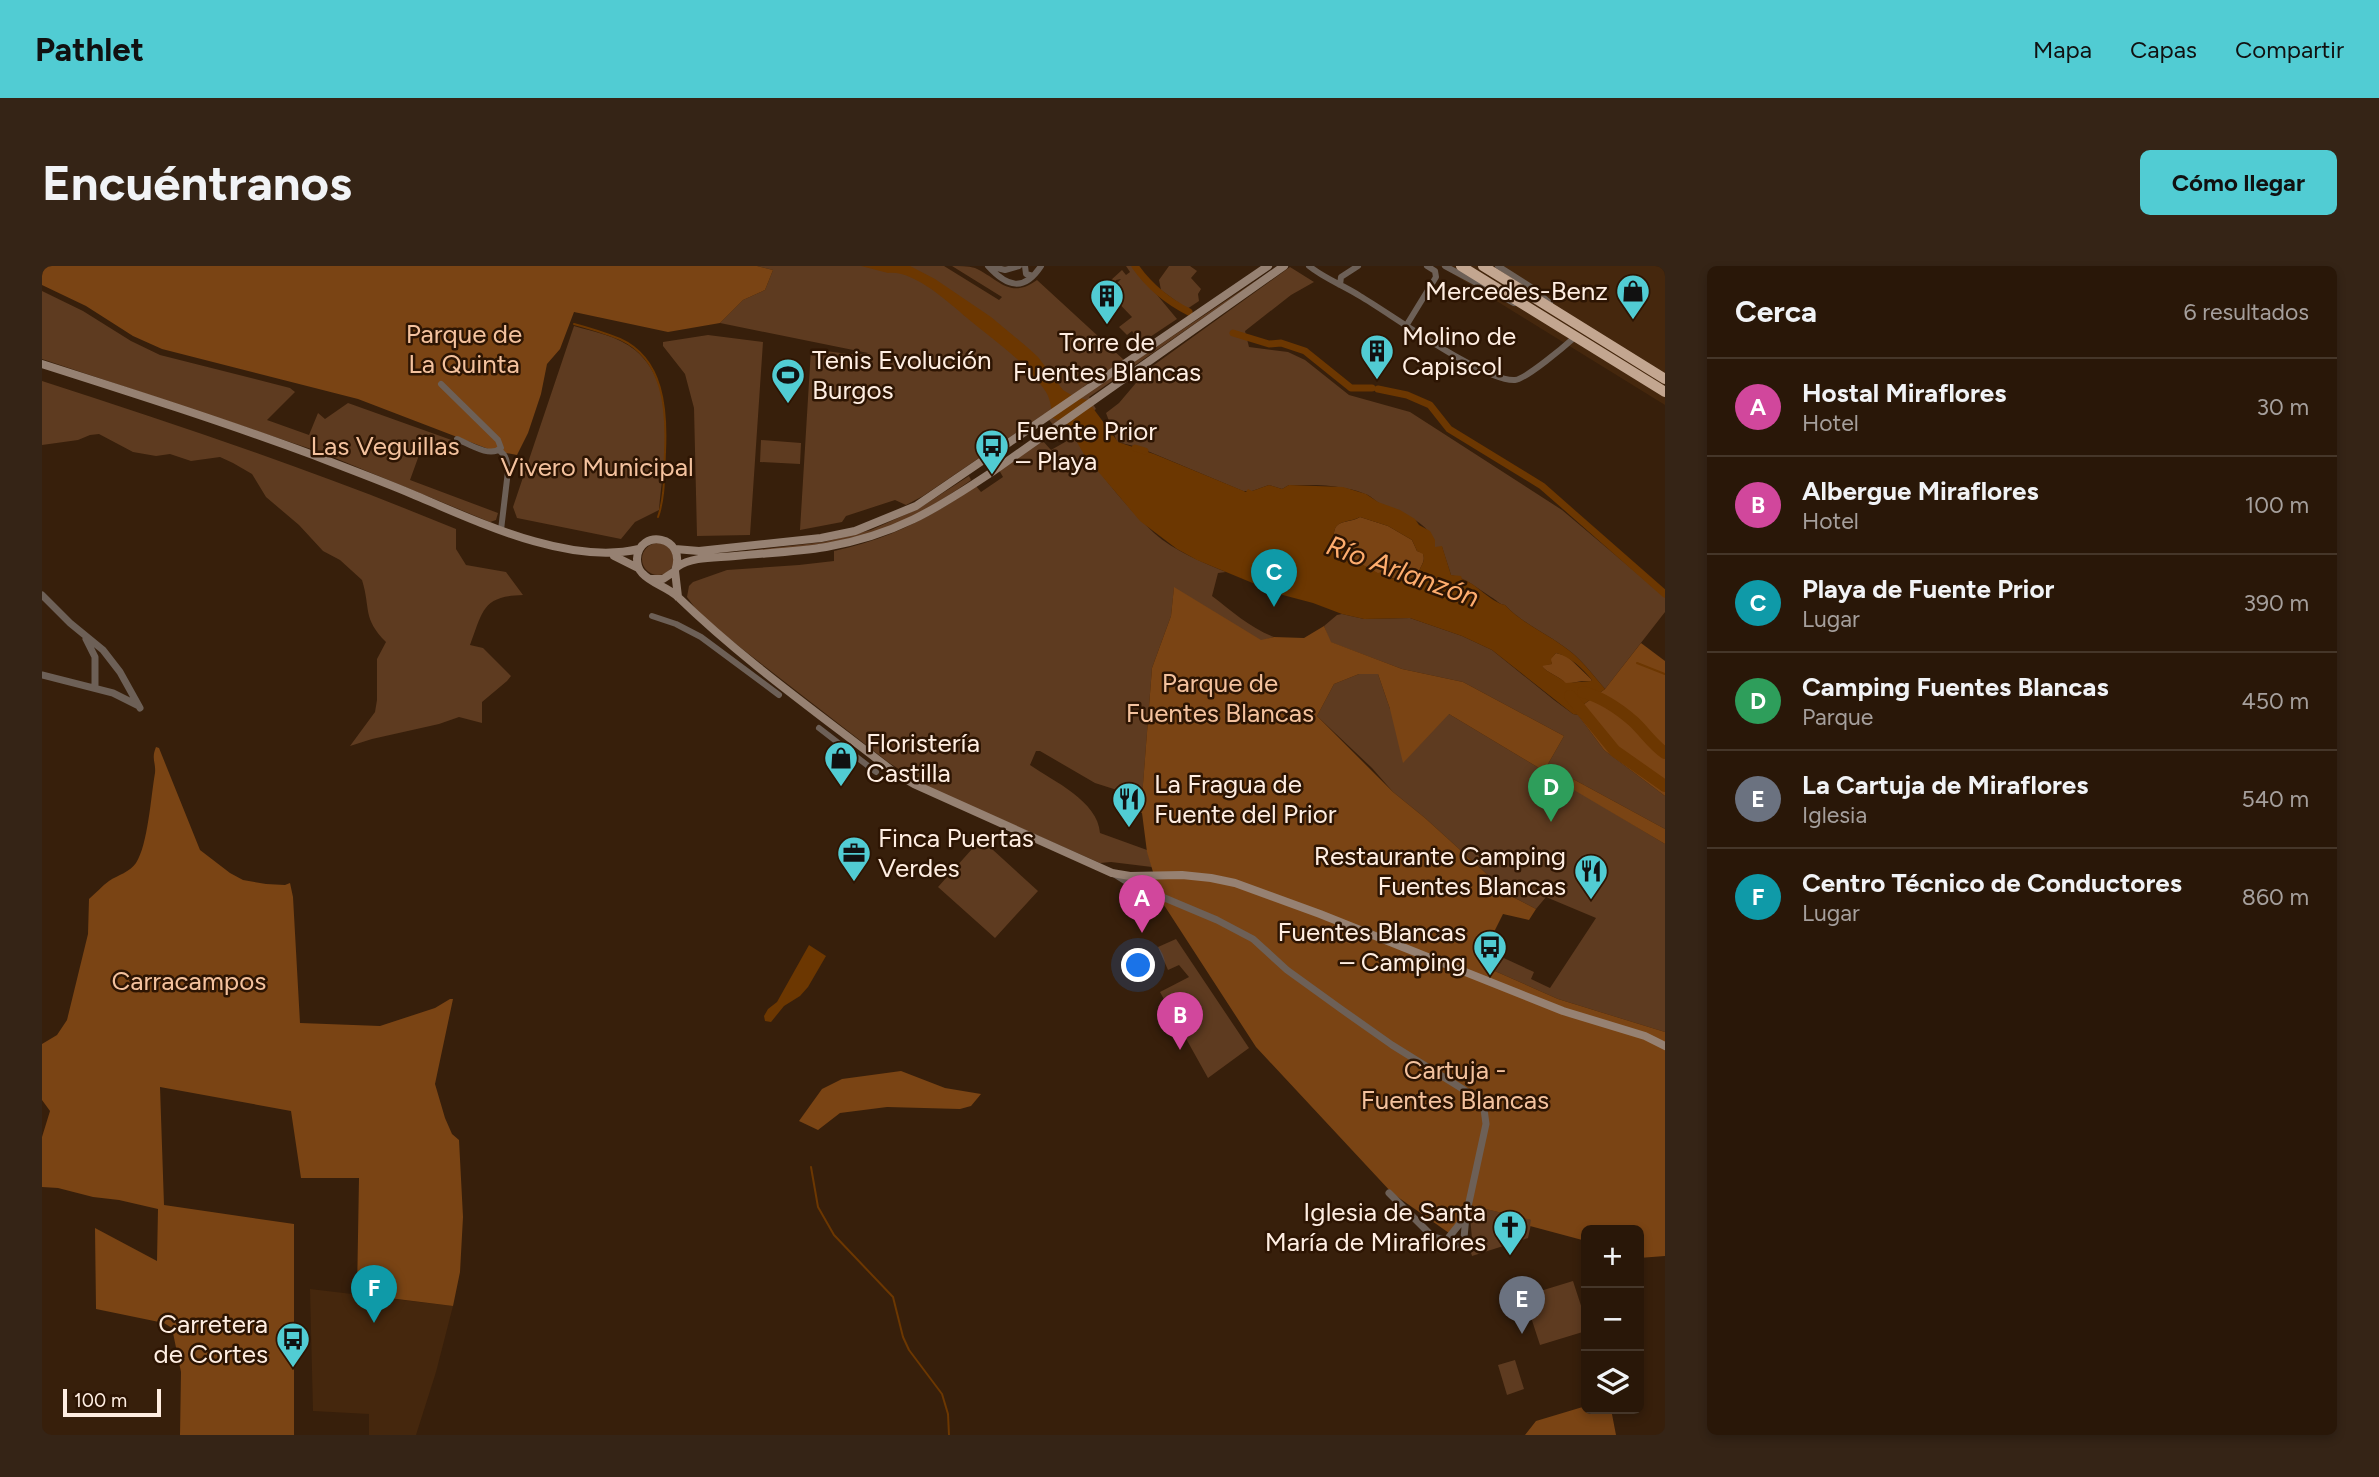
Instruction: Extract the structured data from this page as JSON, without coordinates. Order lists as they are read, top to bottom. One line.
{"water":["Río Arlanzón"],"parks":["Parque de La Quinta","Las Veguillas","Vivero Municipal","Parque de Fuentes Blancas","Carracampos","Cartuja - Fuentes Blancas"],"places":{"shop":["Mercedes-Benz","Floristería Castilla"],"building":["Torre de Fuentes Blancas","Molino de Capiscol"],"sports":["Tenis Evolución Burgos"],"bus stop":["Fuente Prior – Playa","Fuentes Blancas – Camping","Carretera de Cortes"],"restaurant":["La Fragua de Fuente del Prior","Restaurante Camping Fuentes Blancas"],"office":["Finca Puertas Verdes"],"church":["Iglesia de Santa María de Miraflores"]},"scale_bar":"100 m","page":{"header":"Pathlet","nav":["Mapa","Capas","Compartir"],"buttons":"Cómo llegar","title":"Encuéntranos","heading":["Cerca","6 resultados"],"list":[{"mark":"A","name":"Hostal Miraflores","note":"Hotel","value":"30 m"},{"mark":"B","name":"Albergue Miraflores","note":"Hotel","value":"100 m"},{"mark":"C","name":"Playa de Fuente Prior","note":"Lugar","value":"390 m"},{"mark":"D","name":"Camping Fuentes Blancas","note":"Parque","value":"450 m"},{"mark":"E","name":"La Cartuja de Miraflores","note":"Iglesia","value":"540 m"},{"mark":"F","name":"Centro Técnico de Conductores","note":"Lugar","value":"860 m"}],"pins":["C","D","A","B","F","E"],"map_buttons":["+","−"],"scale":"100 m"}}
